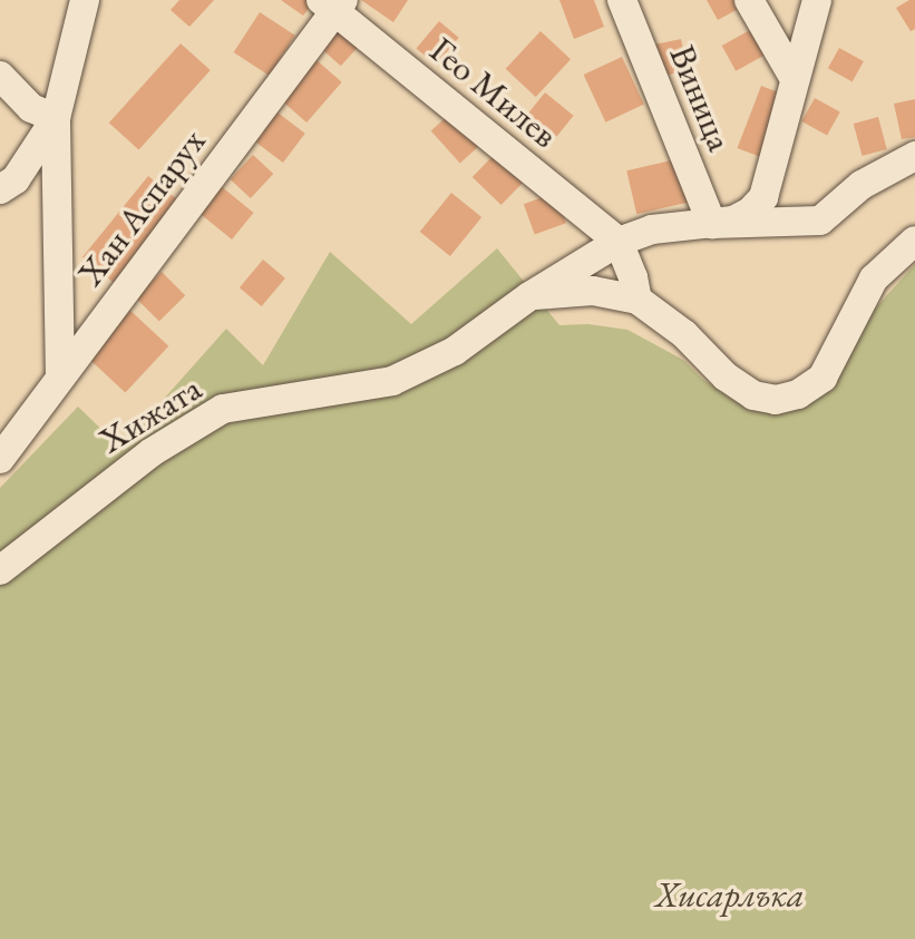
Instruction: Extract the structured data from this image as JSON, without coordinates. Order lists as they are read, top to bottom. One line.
{"streets":{"street":["Гео Милев","Виница","Хан Аспарух","Хижата"]},"crossings":[["Гео Милев","Хан Аспарух"],["Гео Милев","Хижата"],["Виница","Хижата"]],"parks":["Хисарлъка"]}
